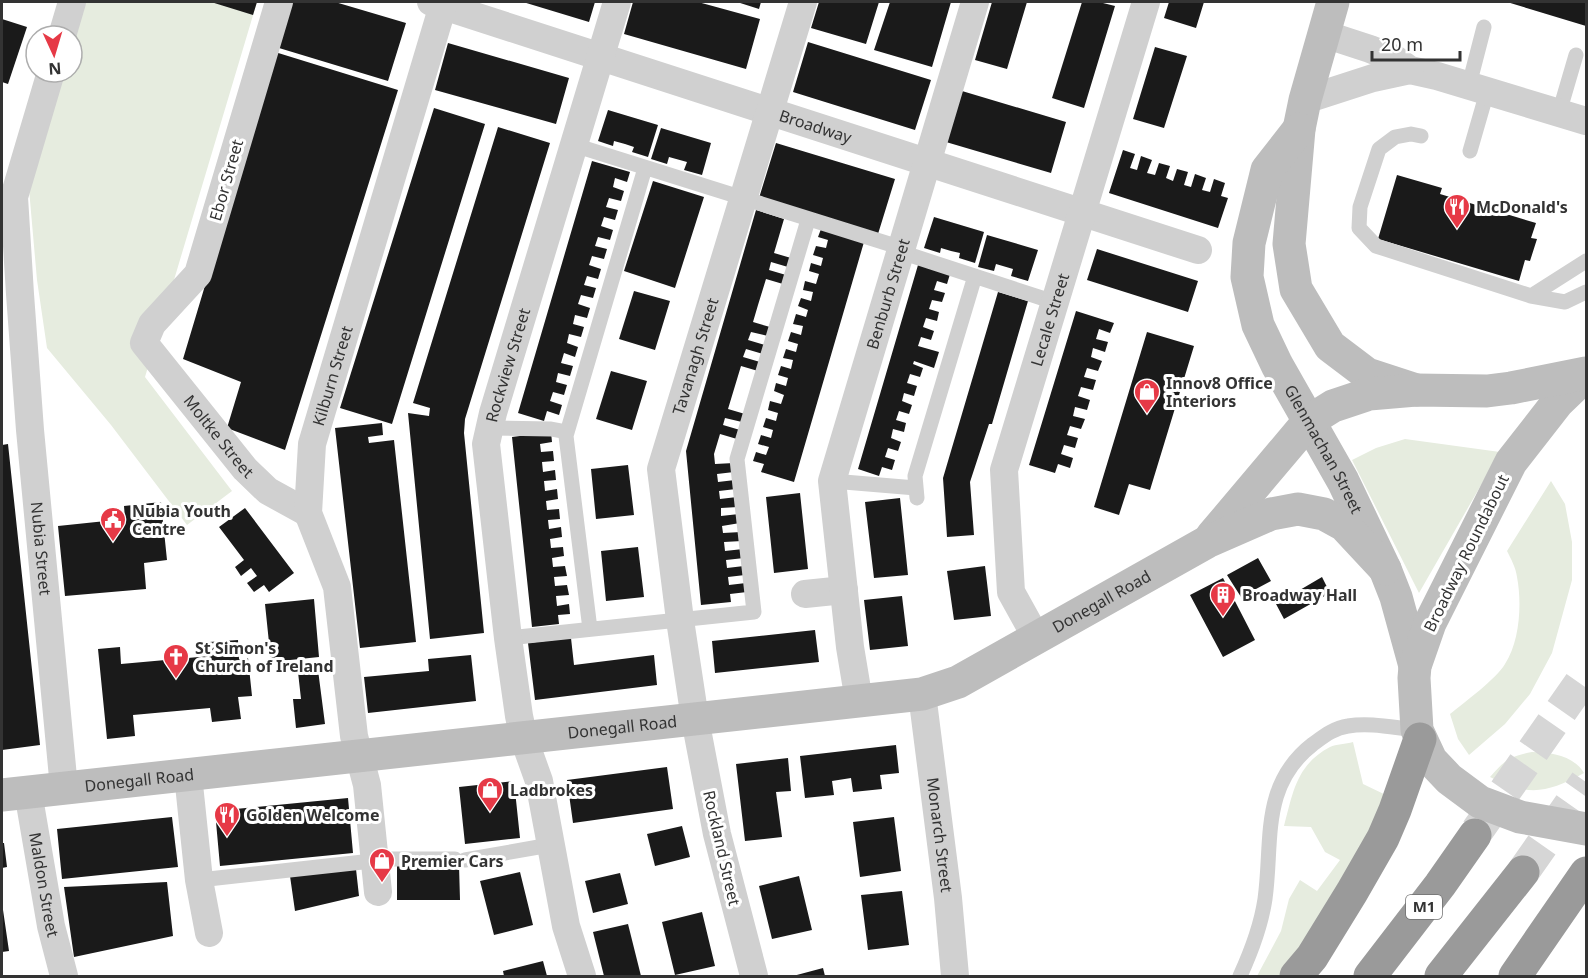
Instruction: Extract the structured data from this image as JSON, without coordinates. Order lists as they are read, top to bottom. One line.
{"streets":{"highway":["M1"],"street":["Broadway","Ebor Street","Benburb Street","Lecale Street","Tavanagh Street","Rockview Street","Kilburn Street","Moltke Street","Glenmachan Street","Nubia Street","Broadway Roundabout","Donegall Road","Monarch Street","Rockland Street","Maldon Street"]},"crossings":[["Broadway","Benburb Street"],["Broadway","Lecale Street"],["Broadway","Tavanagh Street"],["Broadway","Rockview Street"],["Broadway","Kilburn Street"],["Ebor Street","Moltke Street"],["Benburb Street","Donegall Road"],["Lecale Street","Donegall Road"],["Tavanagh Street","Donegall Road"],["Tavanagh Street","Rockland Street"],["Rockview Street","Donegall Road"],["Kilburn Street","Moltke Street"],["Kilburn Street","Donegall Road"],["Glenmachan Street","Broadway Roundabout"],["Glenmachan Street","Donegall Road"],["Nubia Street","Donegall Road"],["Donegall Road","Monarch Street"],["Donegall Road","Rockland Street"],["Donegall Road","Maldon Street"]],"places":{"restaurant":["McDonald's","Golden Welcome"],"shop":["Innov8 Office Interiors","Ladbrokes","Premier Cars"],"public building":["Nubia Youth Centre"],"building":["Broadway Hall"],"church":["St Simon's Church of Ireland"]},"scale_bar":"20 m","north":"bottom"}
